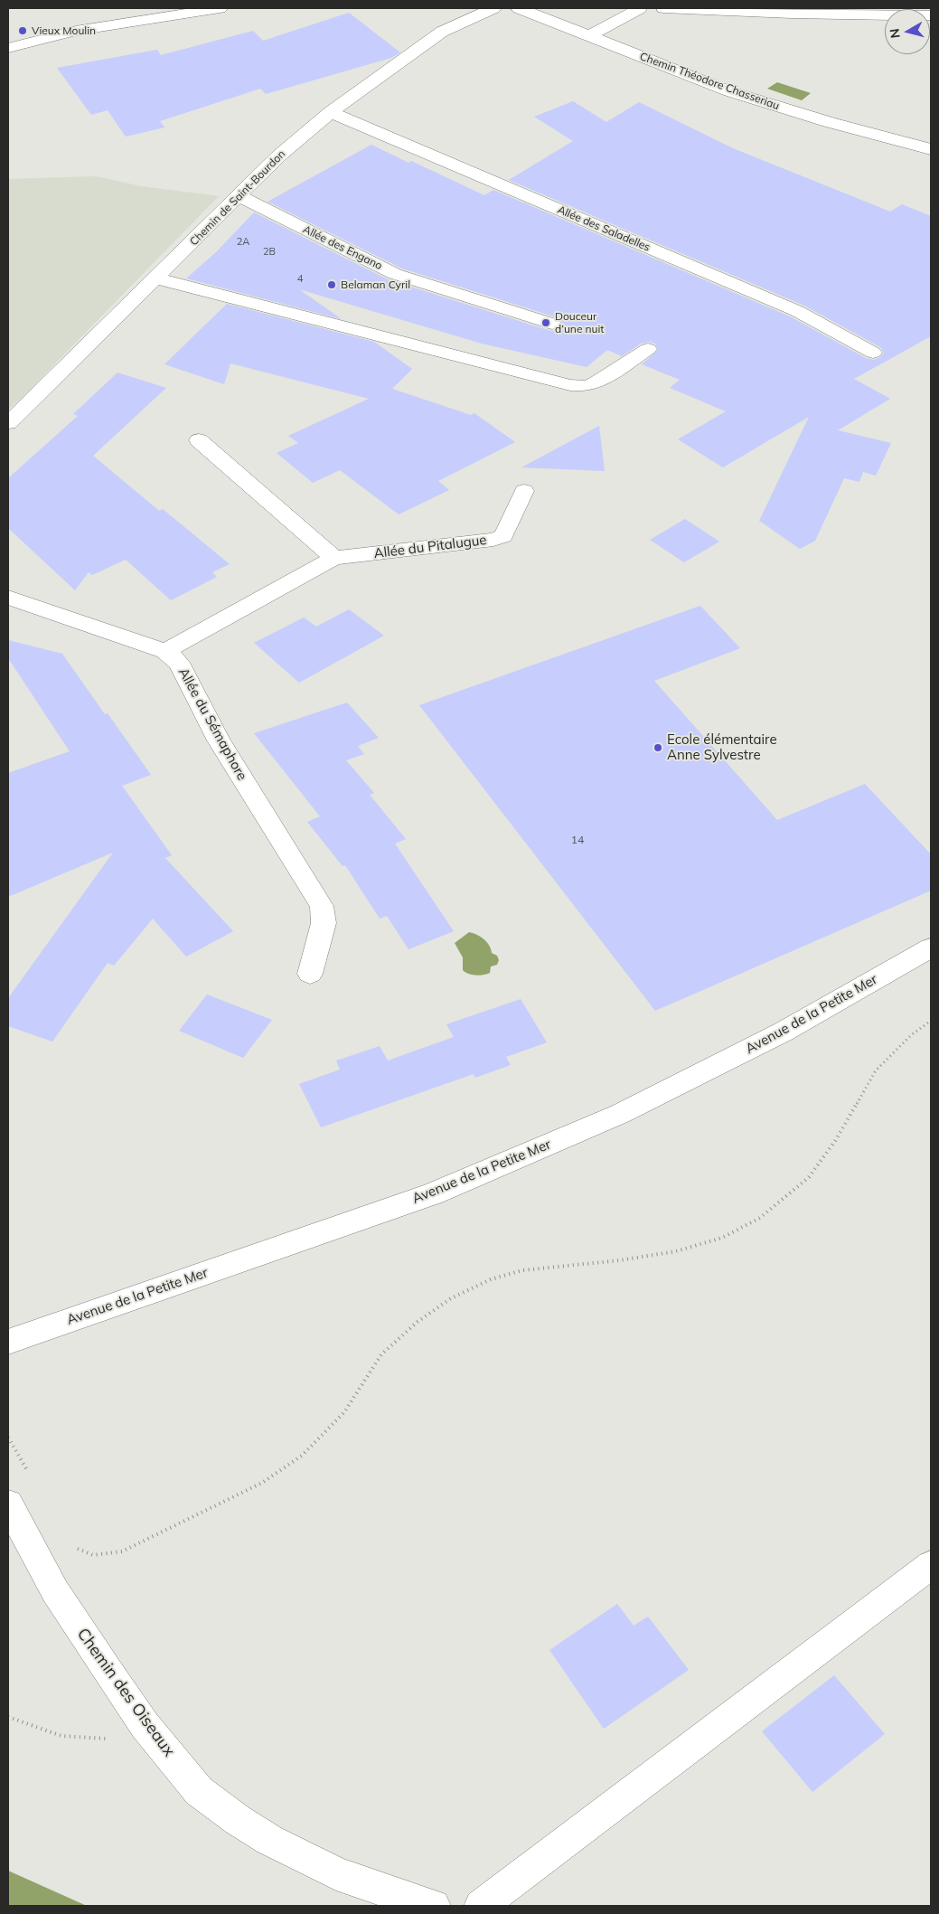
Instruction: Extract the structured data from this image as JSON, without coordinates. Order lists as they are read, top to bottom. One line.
{"streets":{"street":["Chemin Théodore Chasseriau","Chemin de Saint-Bourdon","Allée des Saladelles","Allée des Engano","Allée du Pitalugue","Allée du Sémaphore","Avenue de la Petite Mer","Chemin des Oiseaux"]},"crossings":[["Chemin de Saint-Bourdon","Allée des Saladelles"],["Chemin de Saint-Bourdon","Allée des Engano"],["Allée du Pitalugue","Allée du Sémaphore"]],"places":["Vieux Moulin","Belaman Cyril","Douceur d’une nuit","Ecole élémentaire Anne Sylvestre"],"house_numbers":["2A","2B","4","14"],"north":"left"}
